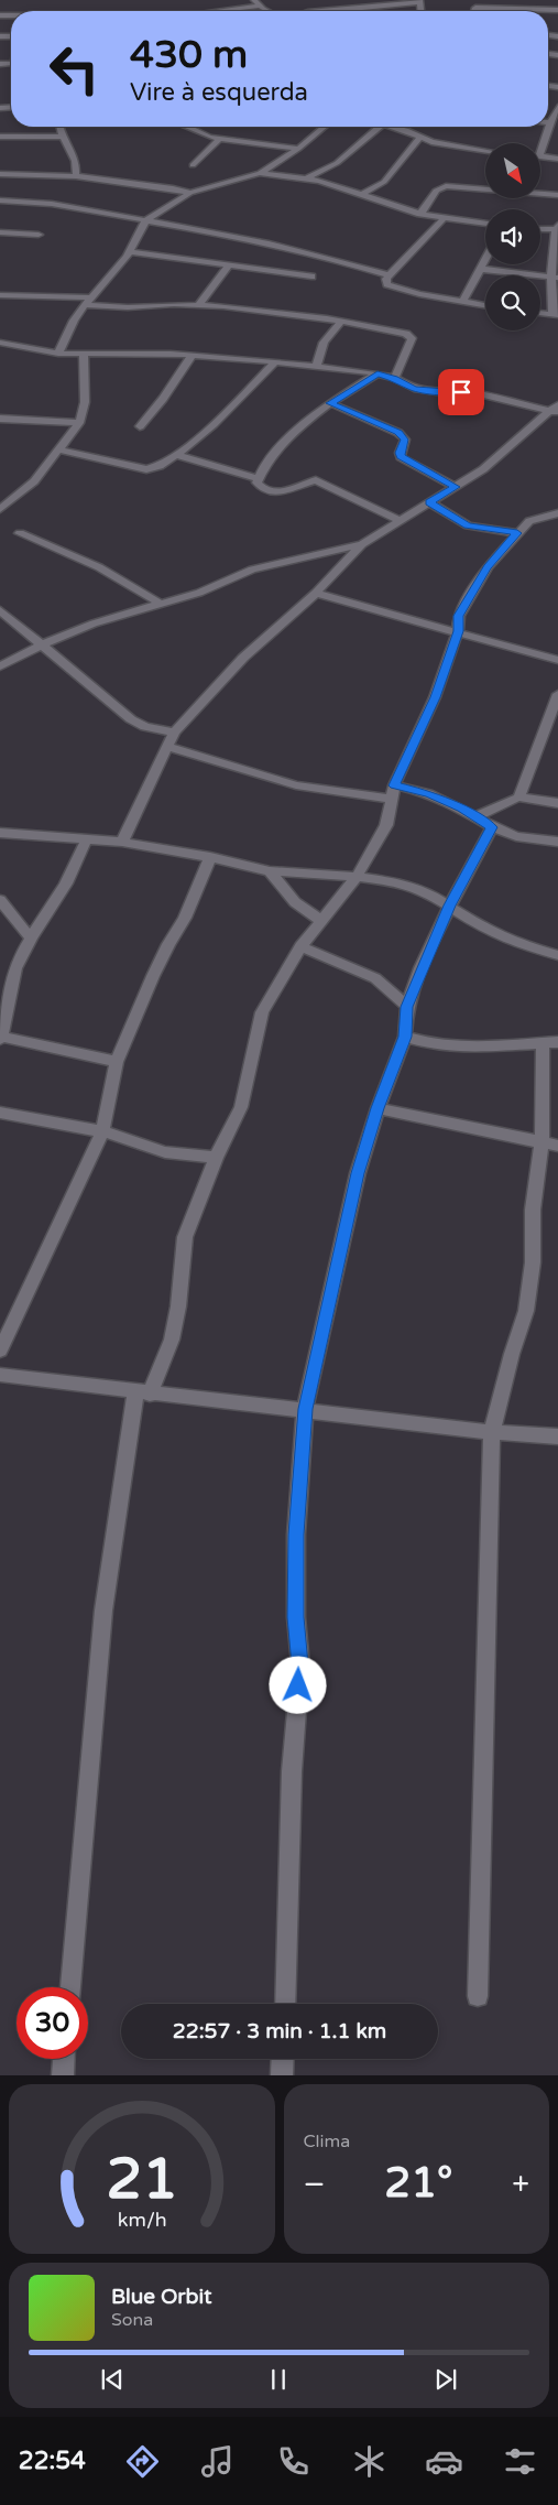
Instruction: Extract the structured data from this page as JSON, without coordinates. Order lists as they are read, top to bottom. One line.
{"north":"bottom right","page":{"turn":["430 m","Vire à esquerda"],"limit":"30","trip":"22:57 · 3 min · 1.1 km","tile":"Clima","heat":["−","21°","+"],"song":["Blue Orbit","Sona"],"tabs":"22:54","gauge":["21","km/h"]}}
